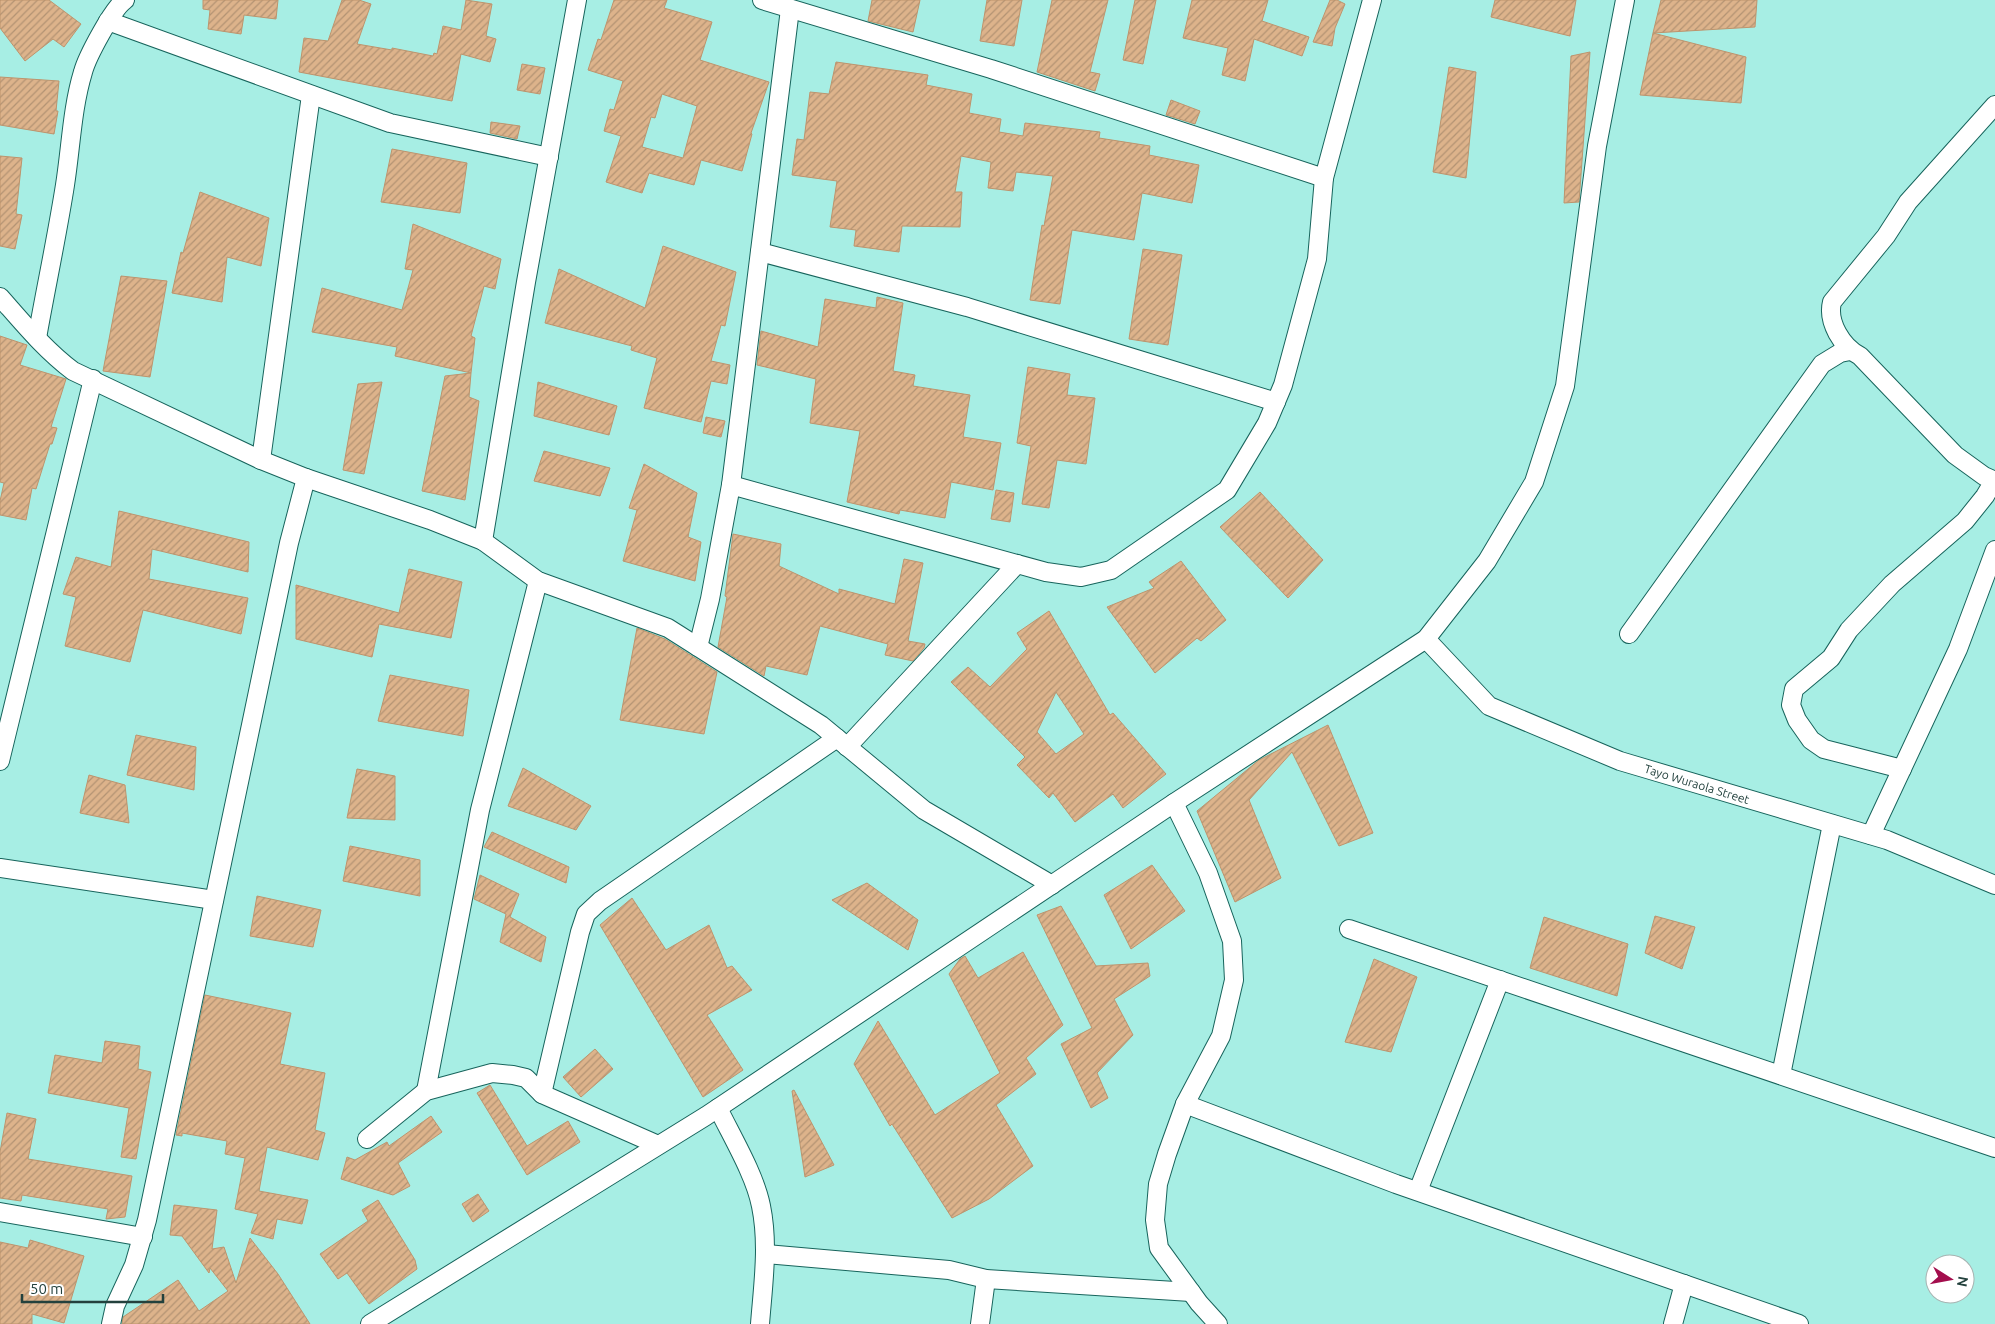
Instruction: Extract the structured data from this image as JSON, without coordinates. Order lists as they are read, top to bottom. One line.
{"streets":{"street":["Tayo Wuraola Street"]},"scale_bar":"50 m","north":"right"}
